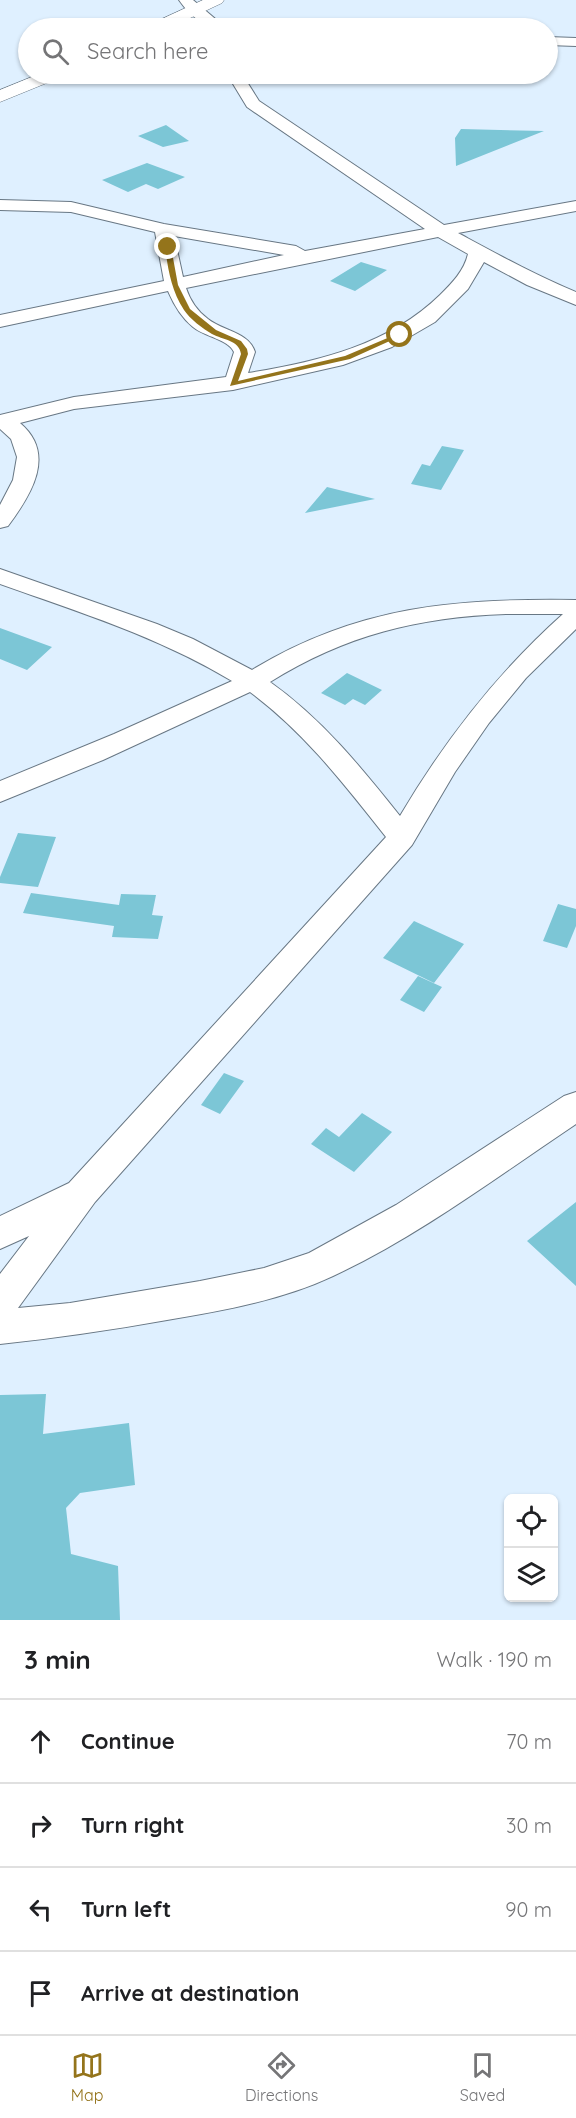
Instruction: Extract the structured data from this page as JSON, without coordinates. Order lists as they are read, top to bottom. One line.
{"page":{"search":"Search here","heading":["3 min","Walk · 190 m"],"list":[["Continue","70 m"],["Turn right","30 m"],["Turn left","90 m"],"Arrive at destination"],"nav":["Map","Directions","Saved"]}}
